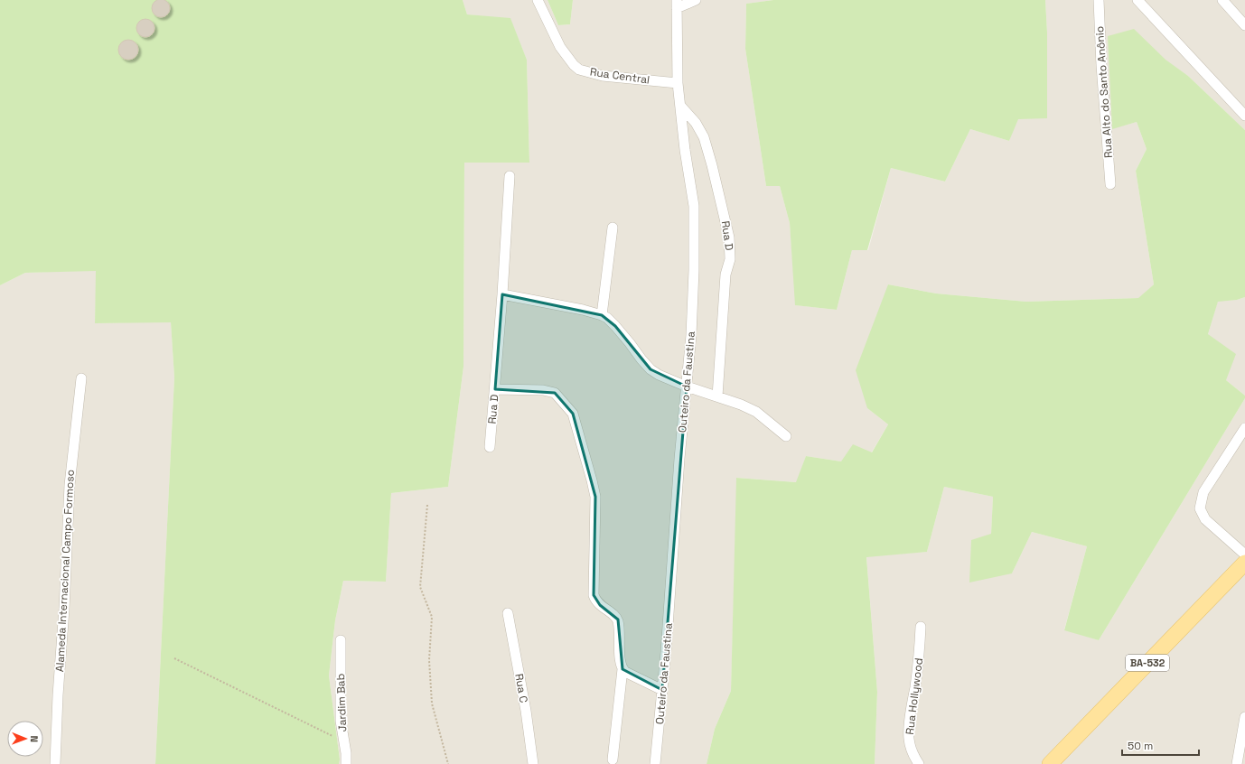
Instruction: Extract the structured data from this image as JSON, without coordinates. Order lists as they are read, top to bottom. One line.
{"streets":{"main road":["BA-532"],"street":["Rua Central","Rua Alto do Santo Anônio","Rua D","Outeiro da Faustina","Alameda Internacional Campo Formoso","Rua C","Rua Hollywood","Jardim Bab"]},"crossings":[["Rua Central","Outeiro da Faustina"],["Rua D","Outeiro da Faustina"]],"scale_bar":"50 m","north":"right"}
